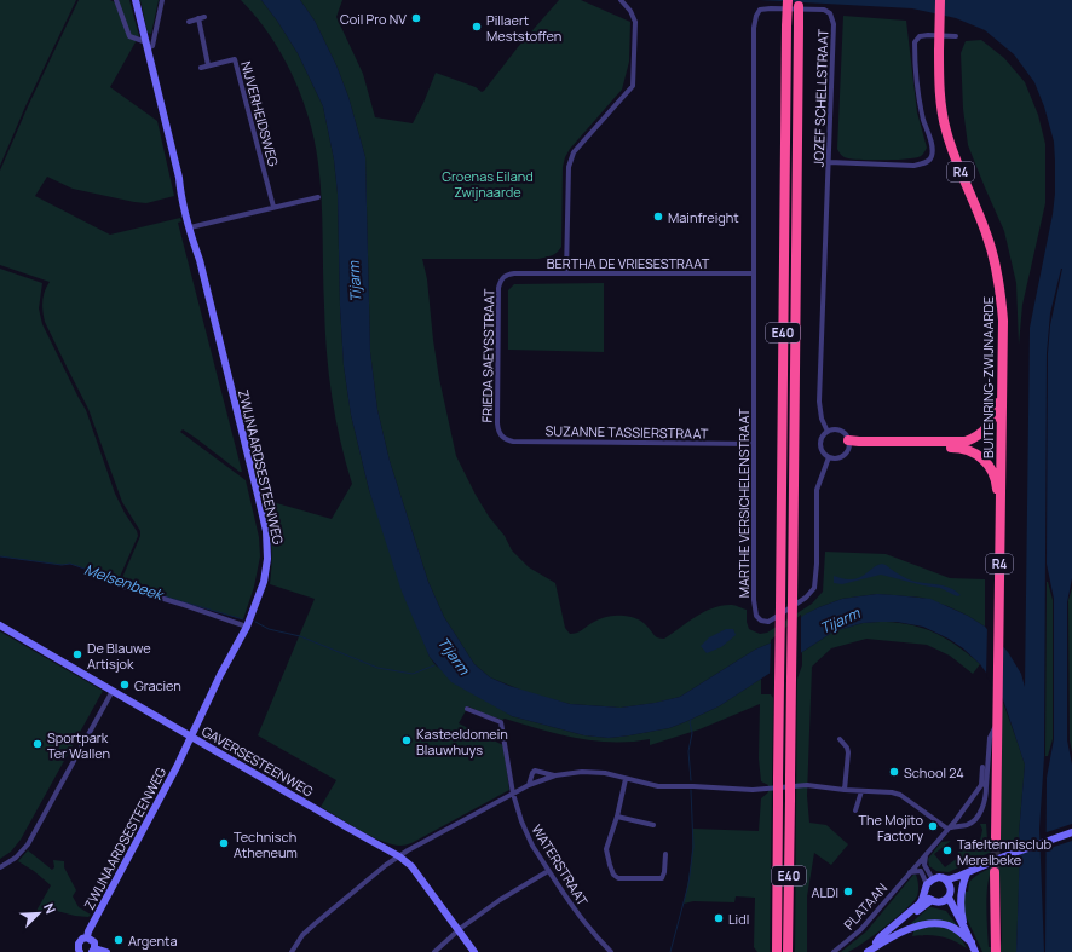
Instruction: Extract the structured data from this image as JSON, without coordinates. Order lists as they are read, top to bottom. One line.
{"streets":{"highway":["R4","E40","BUITENRING-ZWIJNAARDE"],"main road":["ZWIJNAARDSESTEENWEG","GAVERSESTEENWEG"],"street":["JOZEF SCHELLSTRAAT","NIJVERHEIDSWEG","BERTHA DE VRIESESTRAAT","FRIEDA SAEYSSTRAAT","SUZANNE TASSIERSTRAAT","MARTHE VERSICHELENSTRAAT","WATERSTRAAT","PLATAAN"]},"crossings":[["JOZEF SCHELLSTRAAT","BERTHA DE VRIESESTRAAT"],["JOZEF SCHELLSTRAAT","MARTHE VERSICHELENSTRAAT"],["R4","BUITENRING-ZWIJNAARDE"],["BERTHA DE VRIESESTRAAT","FRIEDA SAEYSSTRAAT"],["BERTHA DE VRIESESTRAAT","MARTHE VERSICHELENSTRAAT"],["FRIEDA SAEYSSTRAAT","SUZANNE TASSIERSTRAAT"],["SUZANNE TASSIERSTRAAT","MARTHE VERSICHELENSTRAAT"],["ZWIJNAARDSESTEENWEG","GAVERSESTEENWEG"]],"water":["Tijarm","Melsenbeek"],"parks":["Groenas Eiland Zwijnaarde"],"places":["Coil Pro NV","Pillaert Meststoffen","Mainfreight","De Blauwe Artisjok","Gracien","Kasteeldomein Blauwhuys","Sportpark Ter Wallen","School 24","The Mojito Factory","Technisch Atheneum","Tafeltennisclub Merelbeke","ALDI","Lidl","Argenta"],"north":"top right"}
